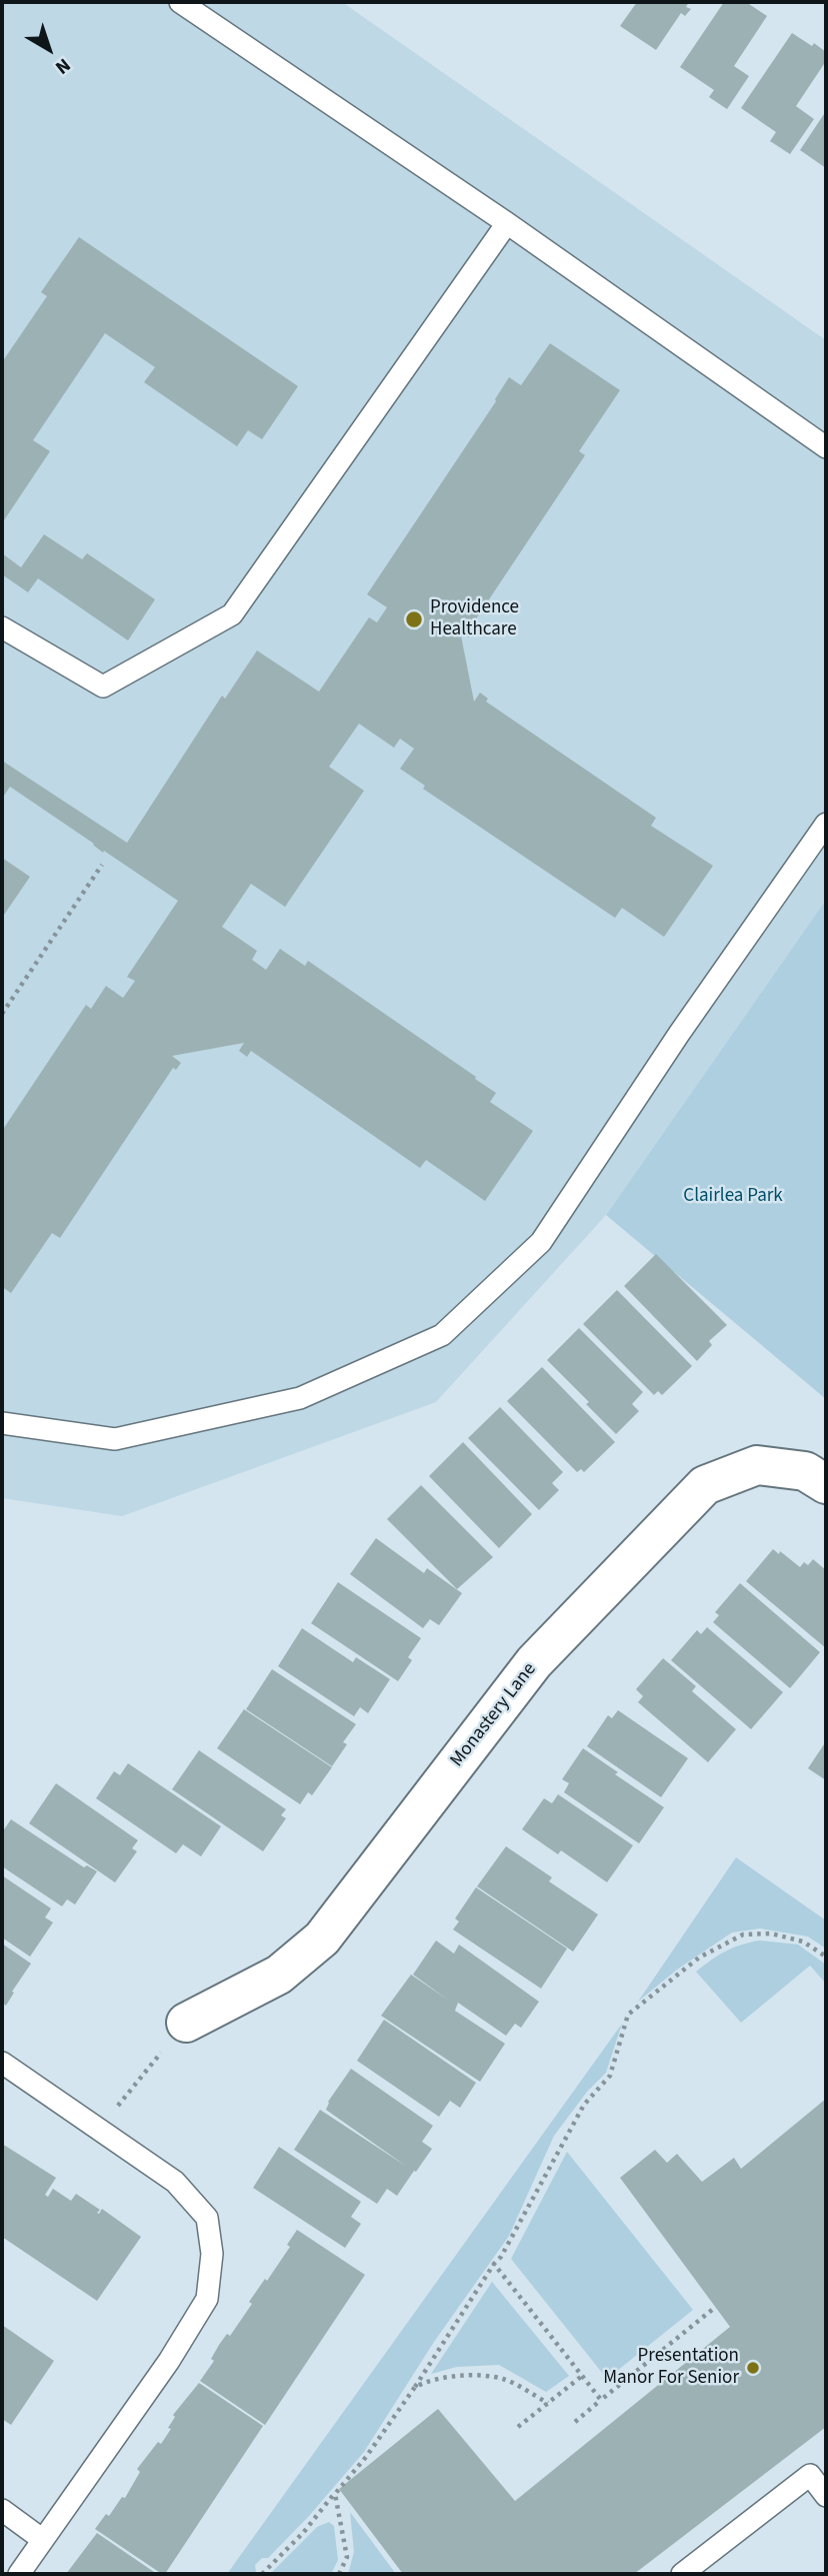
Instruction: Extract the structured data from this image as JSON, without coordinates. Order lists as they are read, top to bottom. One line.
{"streets":{"street":["Monastery Lane"]},"parks":["Clairlea Park"],"places":["Providence Healthcare","Presentation Manor For Senior"],"north":"bottom right"}
